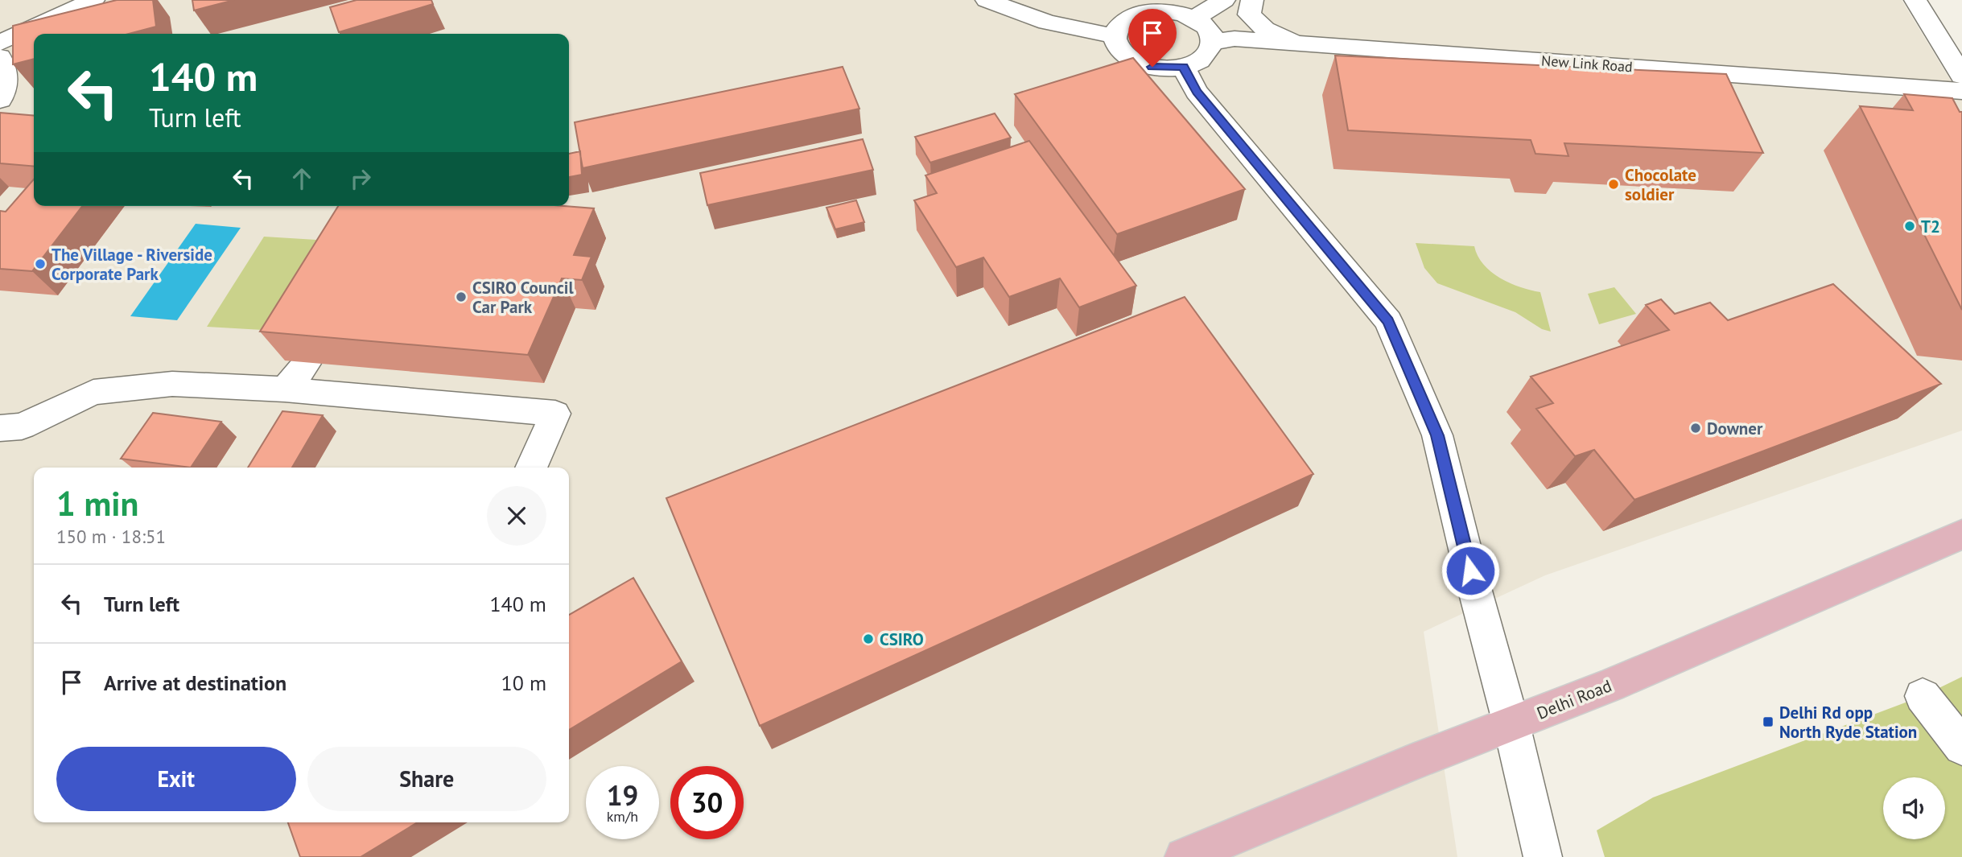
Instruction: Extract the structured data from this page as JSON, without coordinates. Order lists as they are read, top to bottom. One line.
{"streets":{"main road":["Delhi Road"],"street":["New Link Road"]},"places":{"other":["Chocolate soldier","T2","The Village - Riverside Corporate Park","CSIRO Council Car Park","Downer","CSIRO"],"transit":["Delhi Rd opp North Ryde Station"]},"page":{"turn":["140 m","Turn left"],"heading":["1 min","150 m · 18:51"],"list":[{"name":"Turn left","value":"140 m"},{"name":"Arrive at destination","value":"10 m"}],"buttons":["Exit","Share"],"speed":"19 km/h","limit":"30"}}
